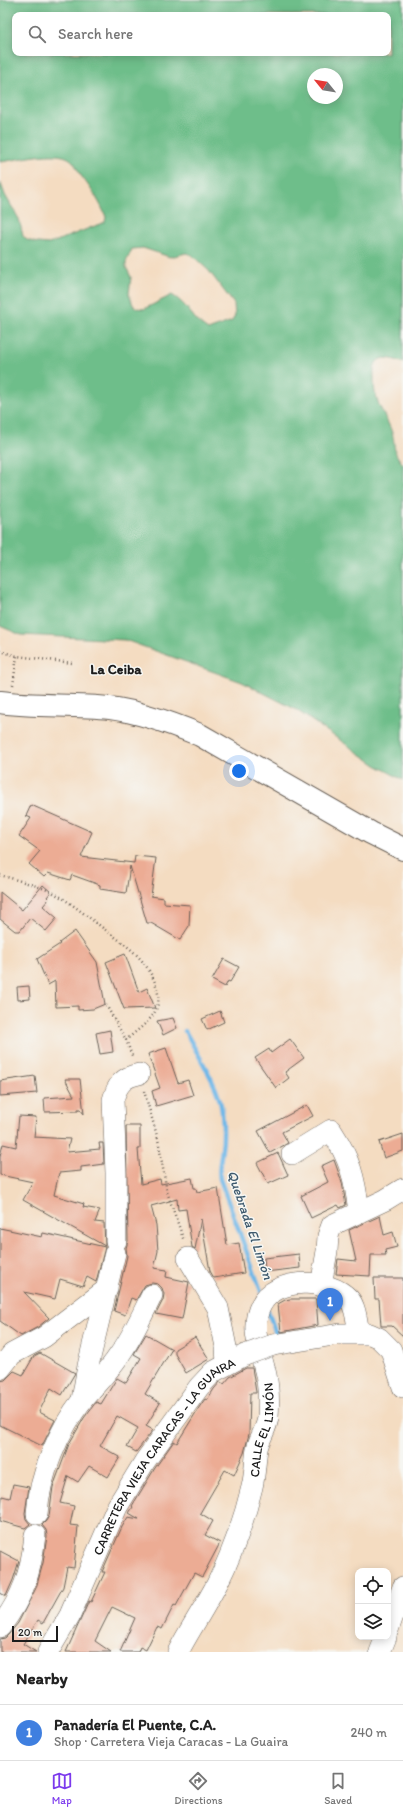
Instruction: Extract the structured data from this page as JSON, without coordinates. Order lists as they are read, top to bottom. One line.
{"streets":{"street":["CALLE EL LIMÓN","CARRETERA VIEJA CARACAS - LA GUAIRA"]},"crossings":[["CALLE EL LIMÓN","CARRETERA VIEJA CARACAS - LA GUAIRA"]],"districts":["La Ceiba"],"water":["Quebrada El Limón"],"scale_bar":"20 m","north":"top left","page":{"search":"Search here","pins":"1","scale":"20 m","heading":"Nearby","list":[{"mark":"1","name":"Panadería El Puente, C.A.","note":"Shop · Carretera Vieja Caracas - La Guaira","value":"240 m"}],"nav":["Map","Directions","Saved"]}}
